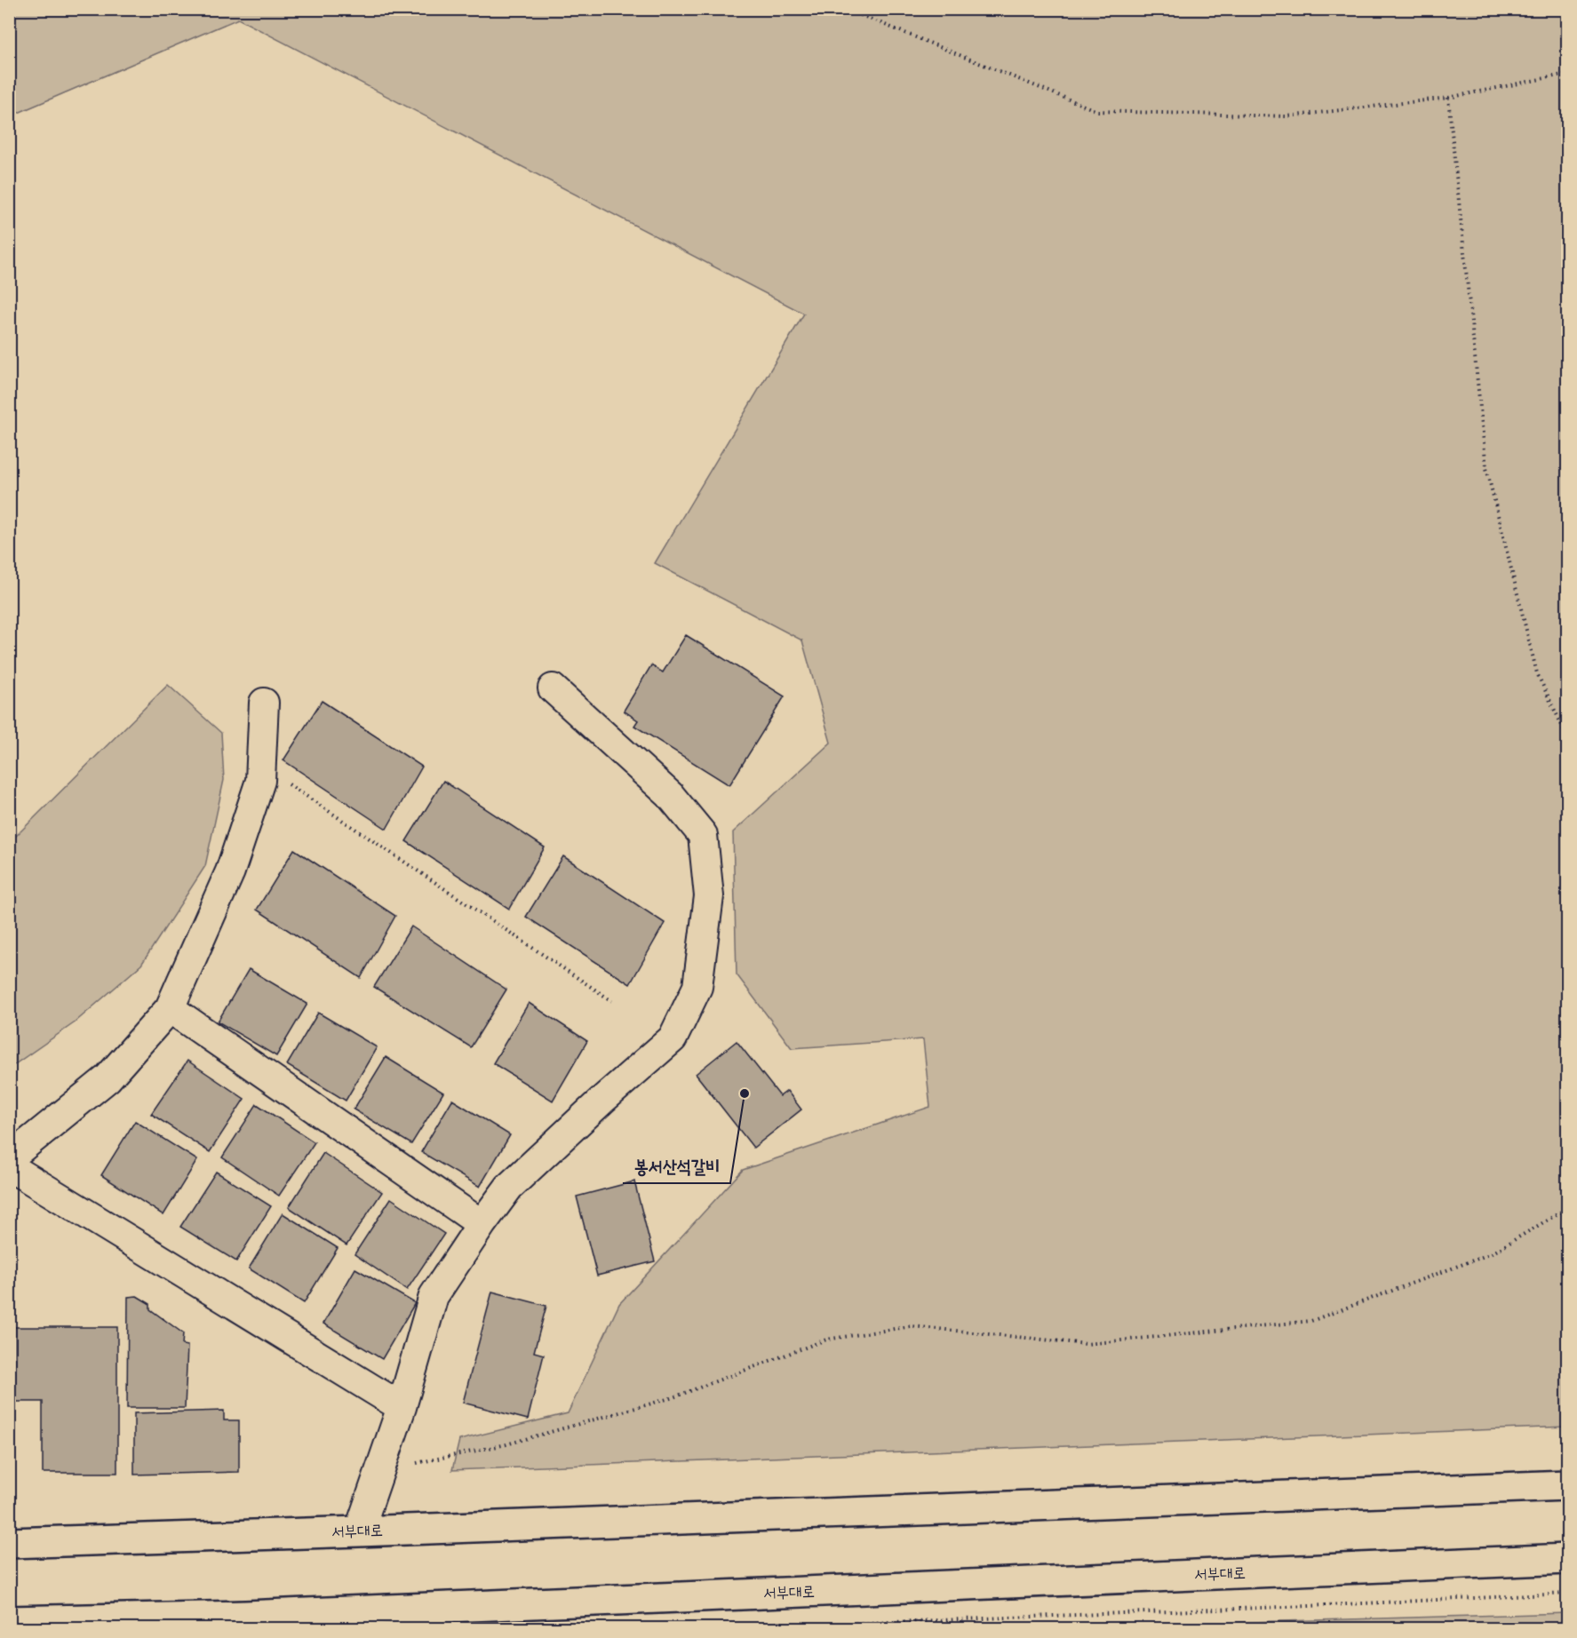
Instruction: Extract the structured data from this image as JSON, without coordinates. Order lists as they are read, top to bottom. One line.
{"streets":{"main road":["서부대로"]},"places":["봉서산석갈비"]}
